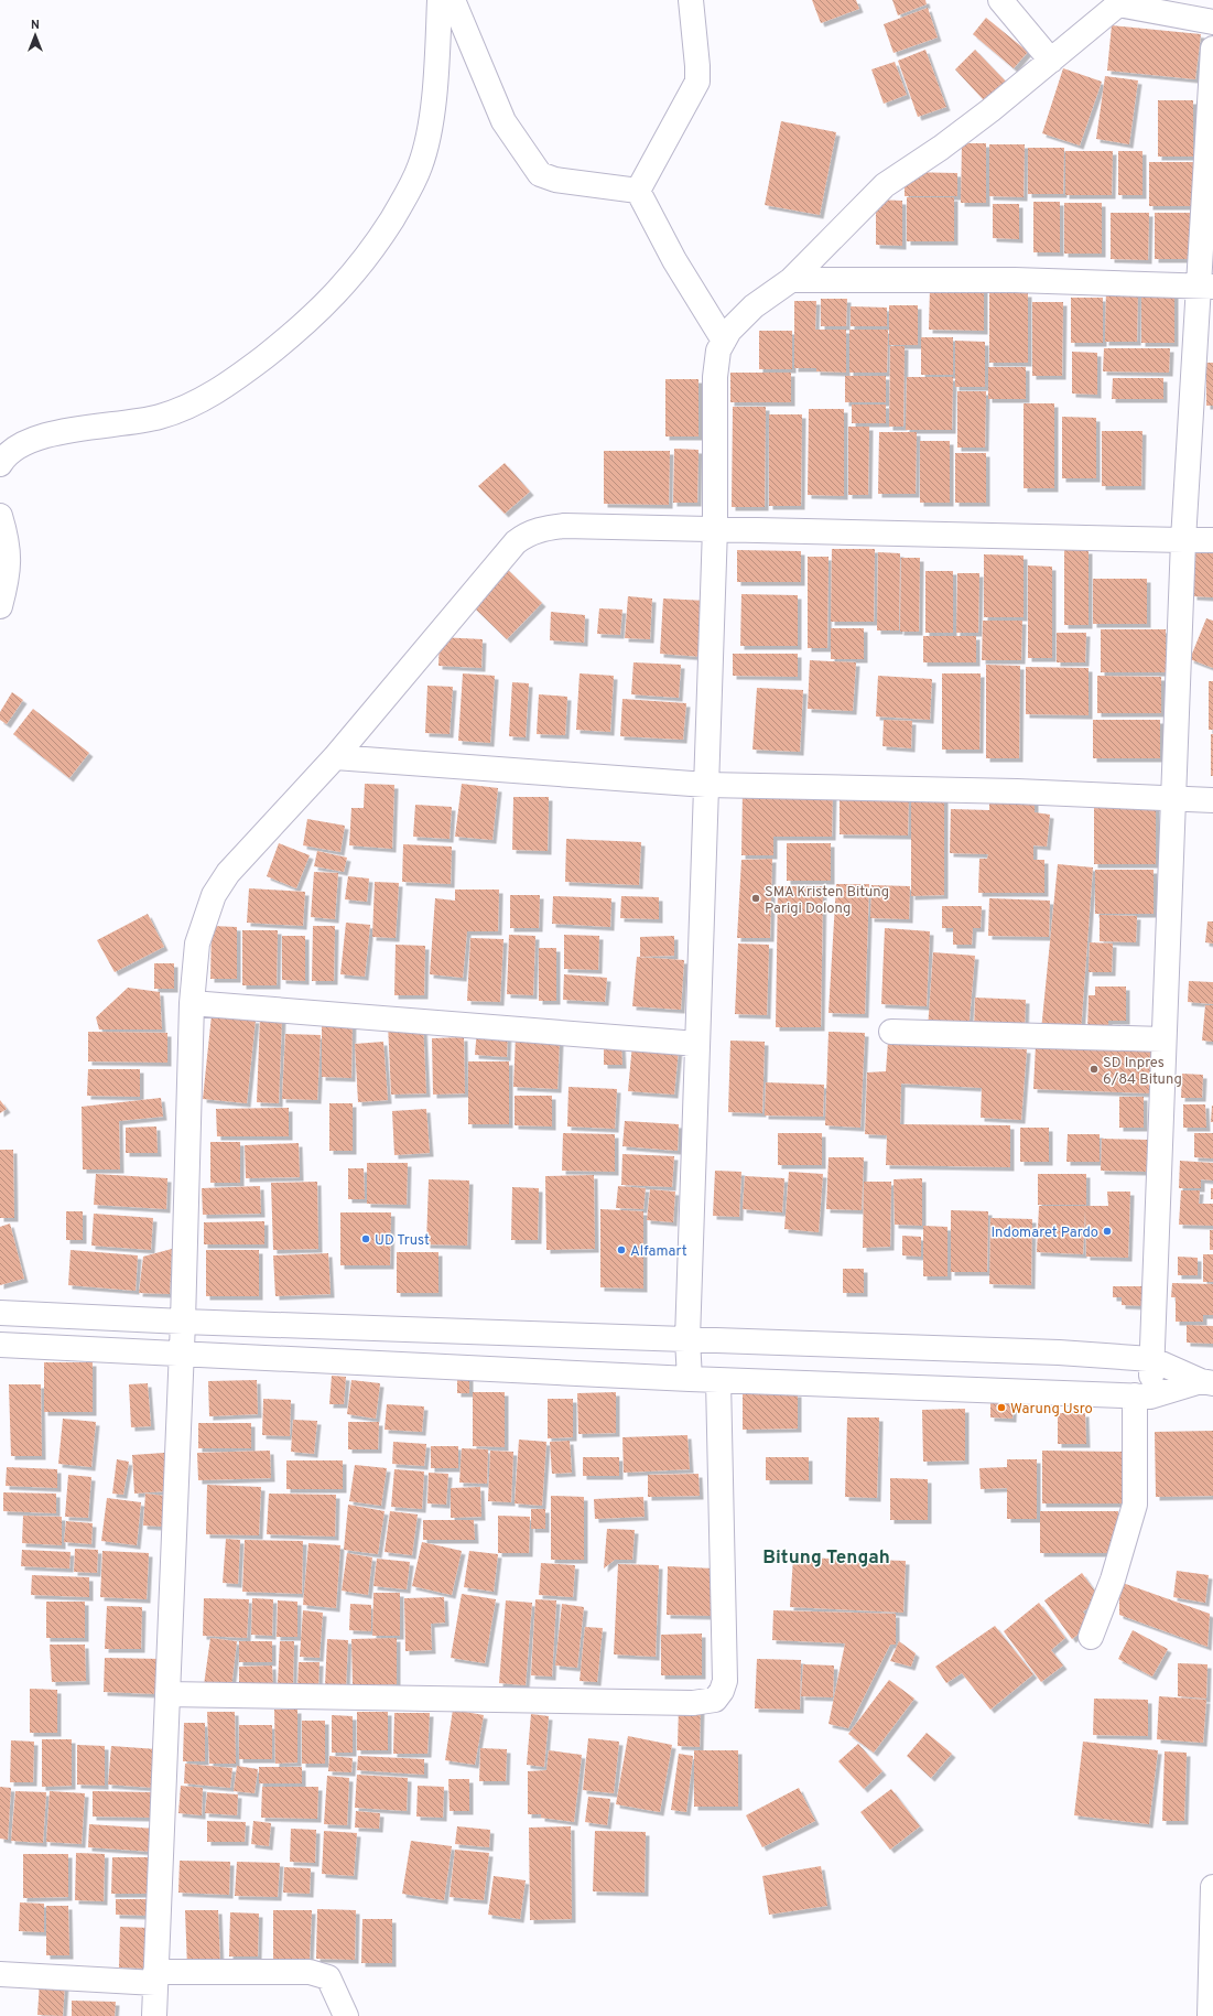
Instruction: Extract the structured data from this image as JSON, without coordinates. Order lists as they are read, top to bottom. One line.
{"districts":["Bitung Tengah"],"places":["SMA Kristen Bitung Parigi Dolong","SD Inpres 6/84 Bitung","Indomaret Pardo","UD Trust","Alfamart","Warung Usro"],"north":"top"}
